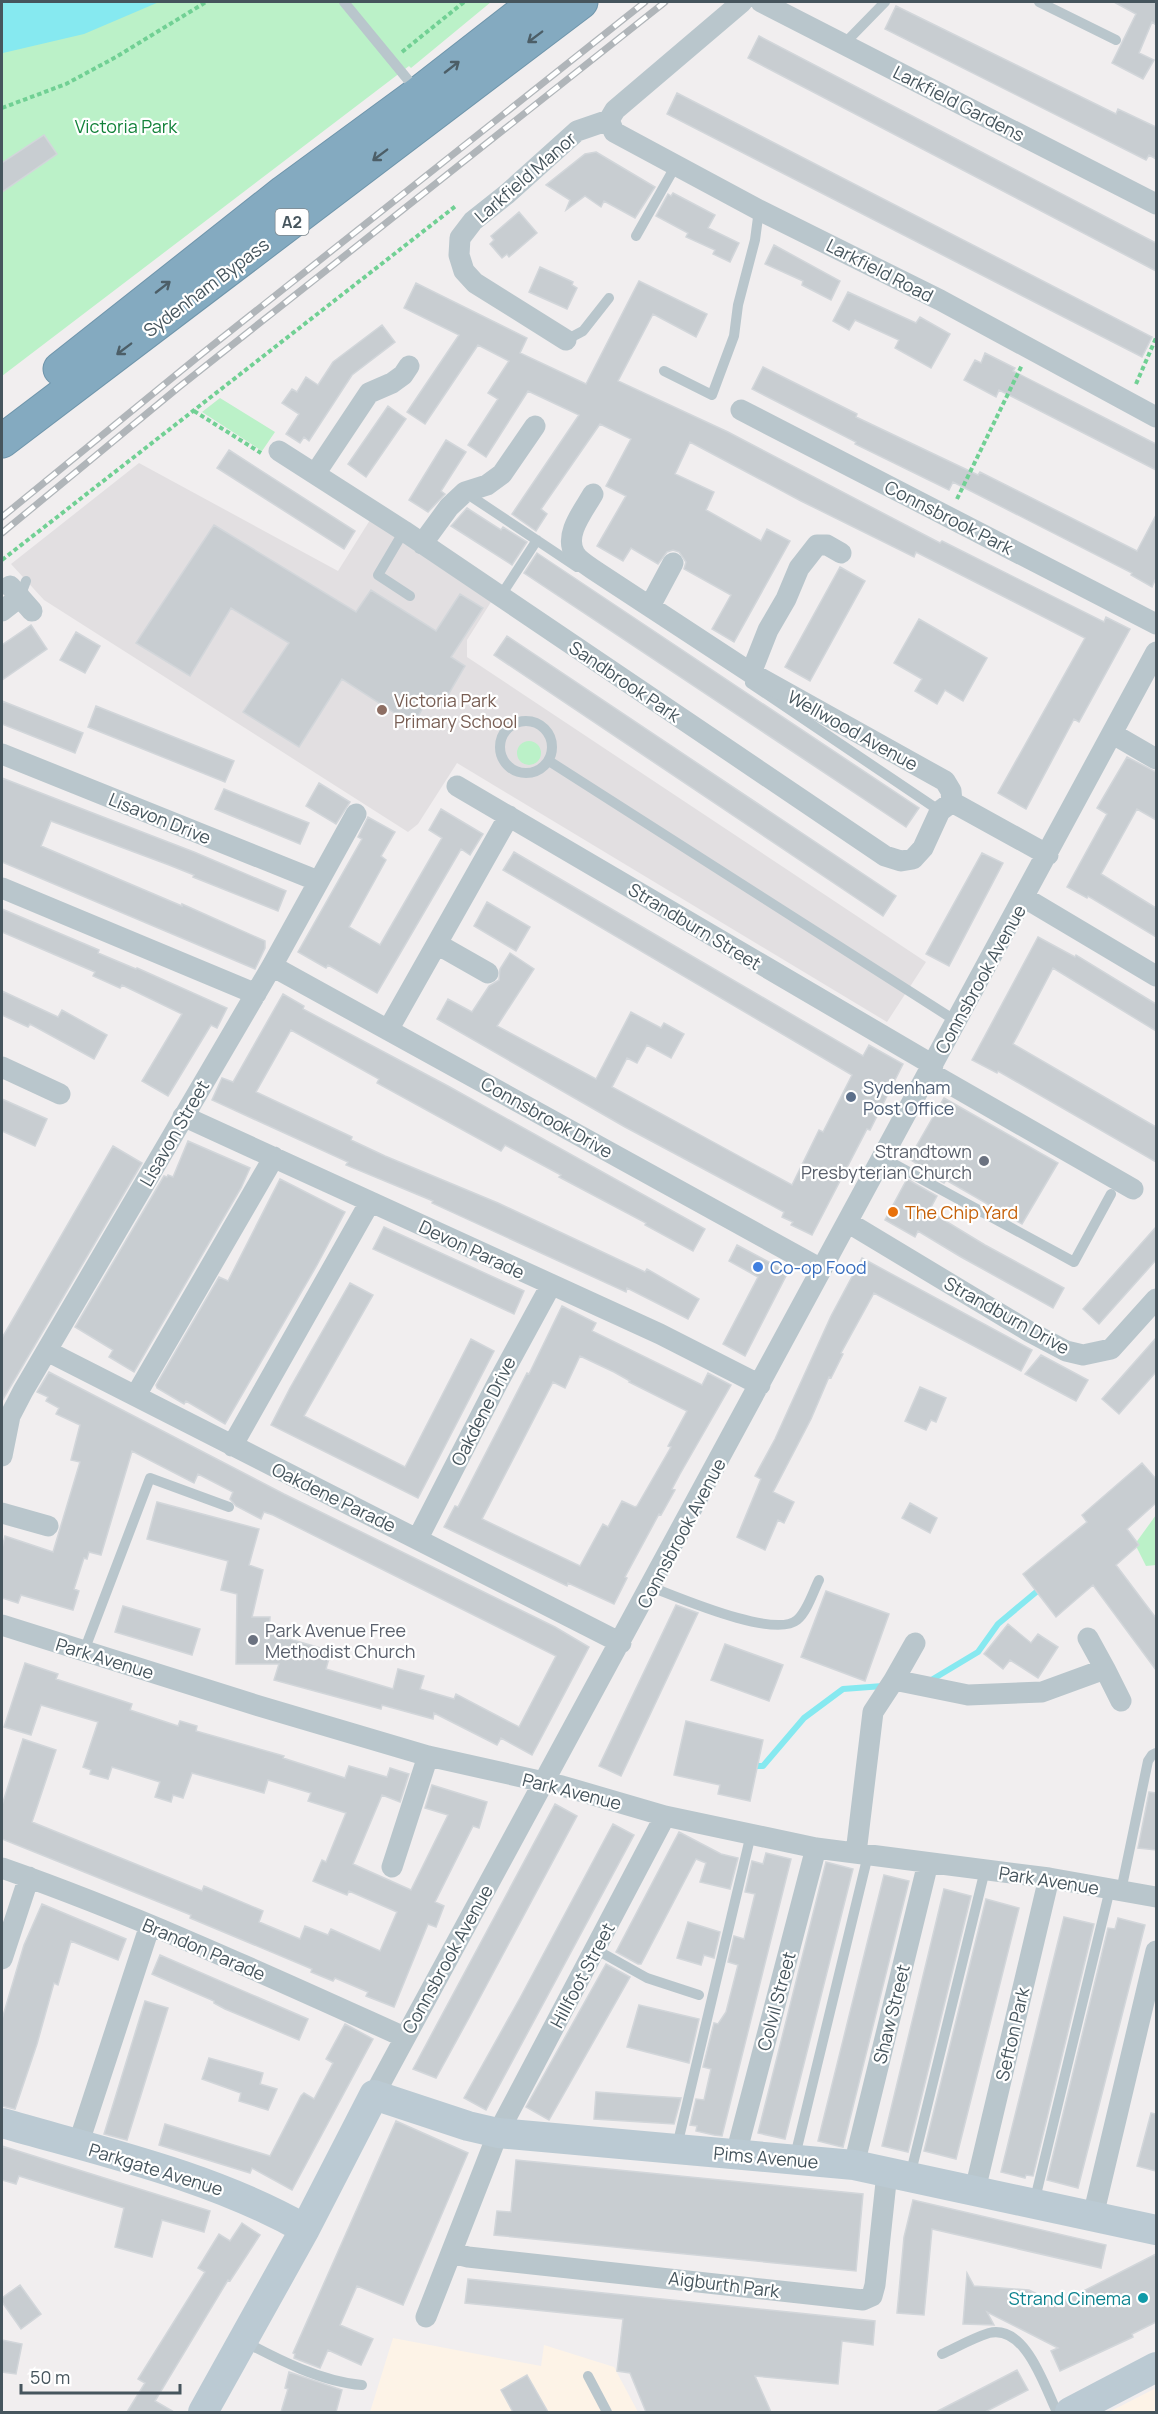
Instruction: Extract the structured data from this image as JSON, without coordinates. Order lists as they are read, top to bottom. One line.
{"streets":{"highway":["A2","Sydenham Bypass"],"street":["Larkfield Gardens","Larkfield Manor","Larkfield Road","Connsbrook Park","Sandbrook Park","Wellwood Avenue","Lisavon Drive","Strandburn Street","Connsbrook Avenue","Connsbrook Drive","Lisavon Street","Devon Parade","Strandburn Drive","Oakdene Drive","Oakdene Parade","Park Avenue","Brandon Parade","Hillfoot Street","Colvil Street","Shaw Street","Sefton Park","Pims Avenue","Parkgate Avenue","Aigburth Park"]},"crossings":[["Larkfield Manor","Larkfield Road"],["Sandbrook Park","Wellwood Avenue"],["Lisavon Drive","Lisavon Street"],["Strandburn Street","Connsbrook Avenue"],["Connsbrook Avenue","Connsbrook Drive"],["Connsbrook Avenue","Devon Parade"],["Connsbrook Avenue","Strandburn Drive"],["Connsbrook Avenue","Oakdene Parade"],["Connsbrook Avenue","Park Avenue"],["Connsbrook Avenue","Brandon Parade"],["Connsbrook Avenue","Pims Avenue"],["Connsbrook Avenue","Parkgate Avenue"],["Connsbrook Drive","Lisavon Street"],["Lisavon Street","Devon Parade"],["Lisavon Street","Oakdene Parade"],["Devon Parade","Oakdene Drive"],["Oakdene Drive","Oakdene Parade"],["Park Avenue","Hillfoot Street"],["Park Avenue","Colvil Street"],["Park Avenue","Shaw Street"],["Park Avenue","Sefton Park"],["Hillfoot Street","Pims Avenue"],["Colvil Street","Pims Avenue"],["Shaw Street","Pims Avenue"],["Sefton Park","Pims Avenue"],["Pims Avenue","Aigburth Park"]],"parks":["Victoria Park"],"places":["Victoria Park Primary School","Sydenham Post Office","Strandtown Presbyterian Church","The Chip Yard","Co-op Food","Park Avenue Free Methodist Church","Strand Cinema"],"scale_bar":"50 m"}
